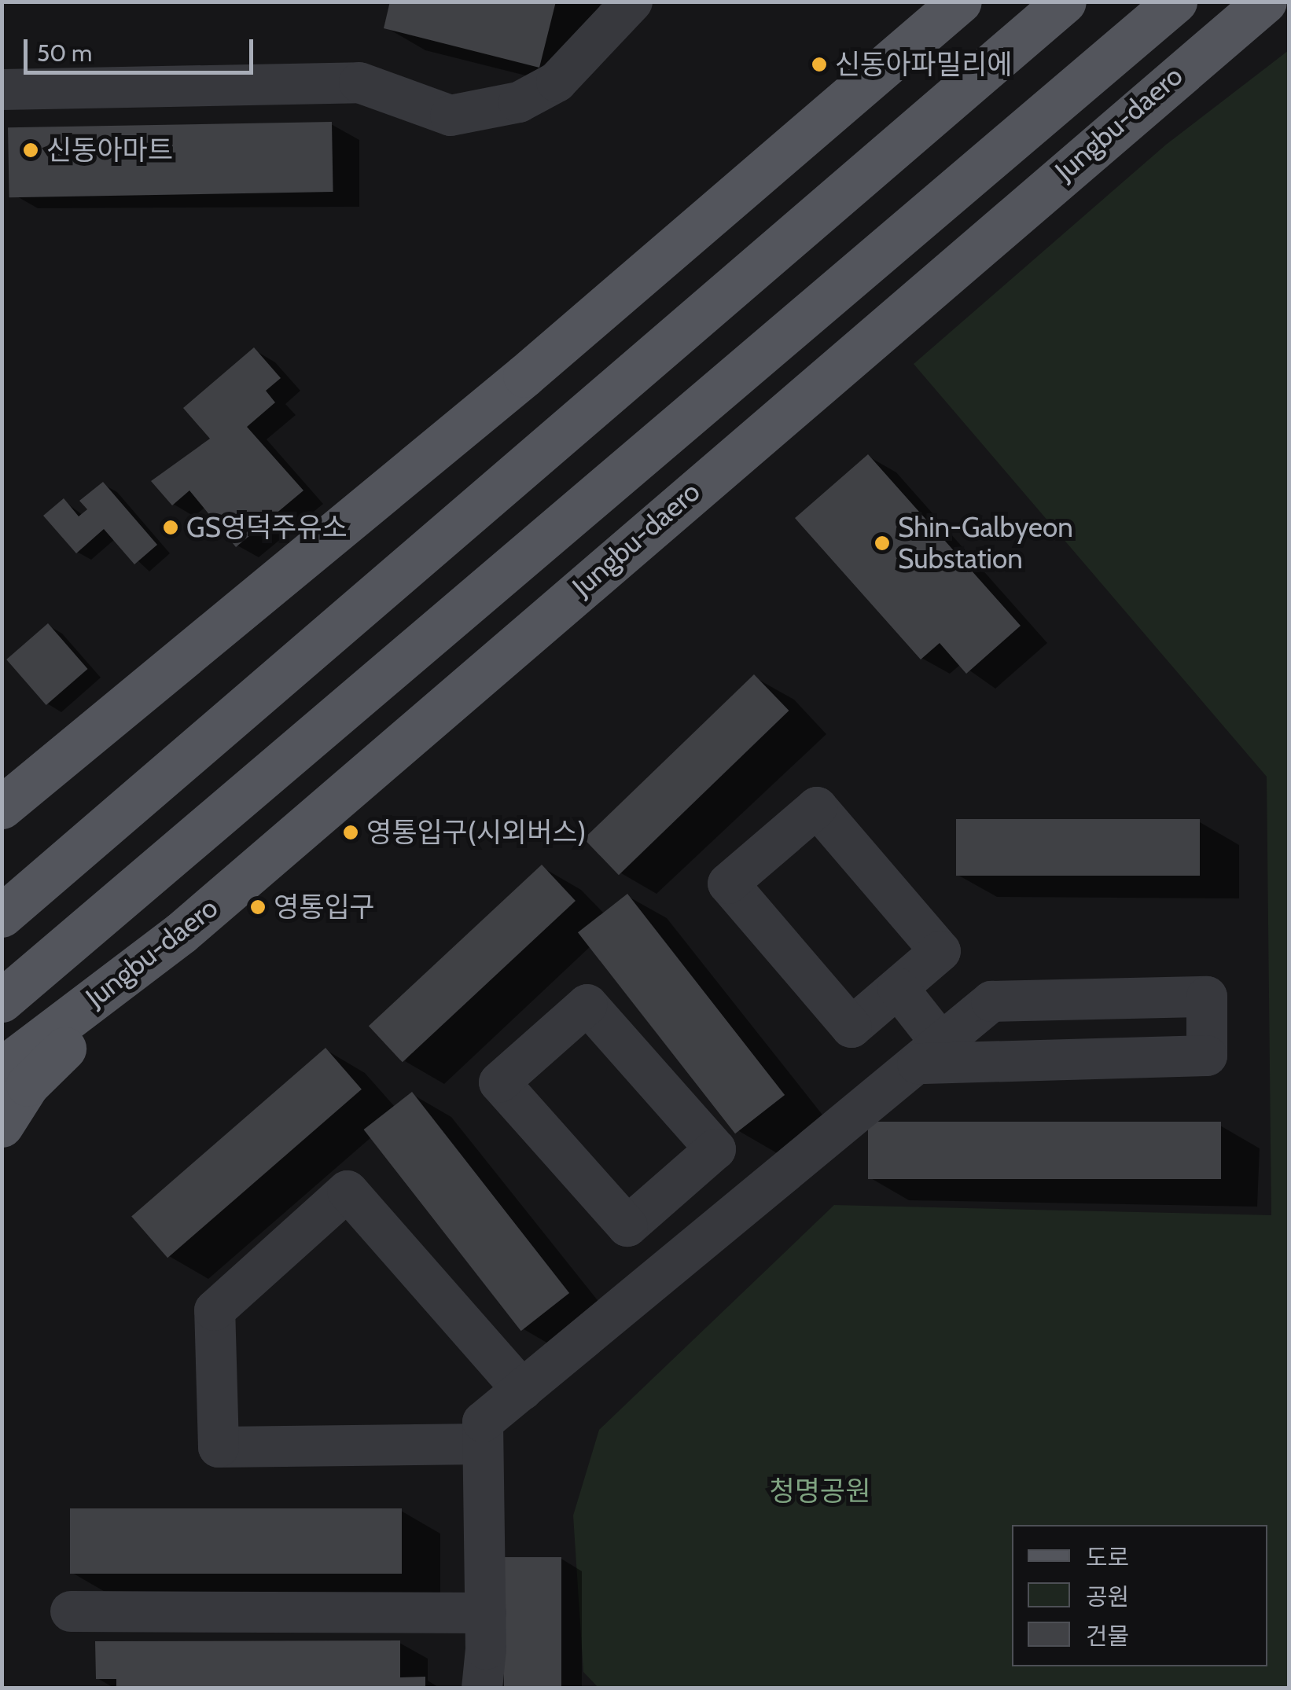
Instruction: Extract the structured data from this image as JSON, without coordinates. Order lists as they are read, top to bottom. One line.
{"streets":{"main road":["Jungbu-daero"]},"parks":["청명공원"],"places":["신동아파밀리에","신동아마트","GS영덕주유소","Shin-Galbyeon Substation","영통입구(시외버스)","영통입구"],"legend":["도로","공원","건물"],"scale_bar":"50 m"}
